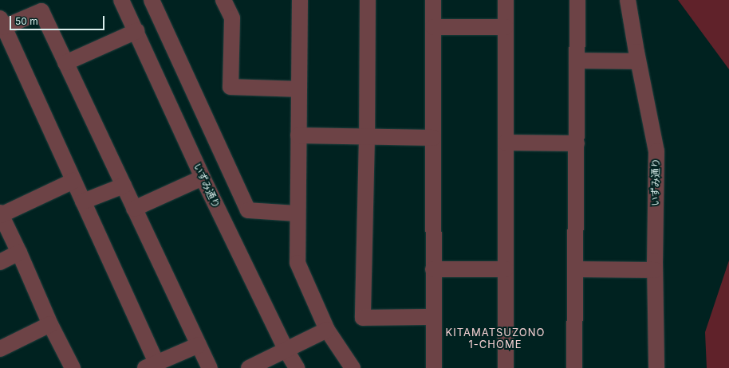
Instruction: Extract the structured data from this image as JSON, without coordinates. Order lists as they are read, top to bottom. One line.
{"streets":{"street":["いずみ通り"]},"districts":["KITAMATSUZONO 1-CHOME"],"scale_bar":"50 m"}
